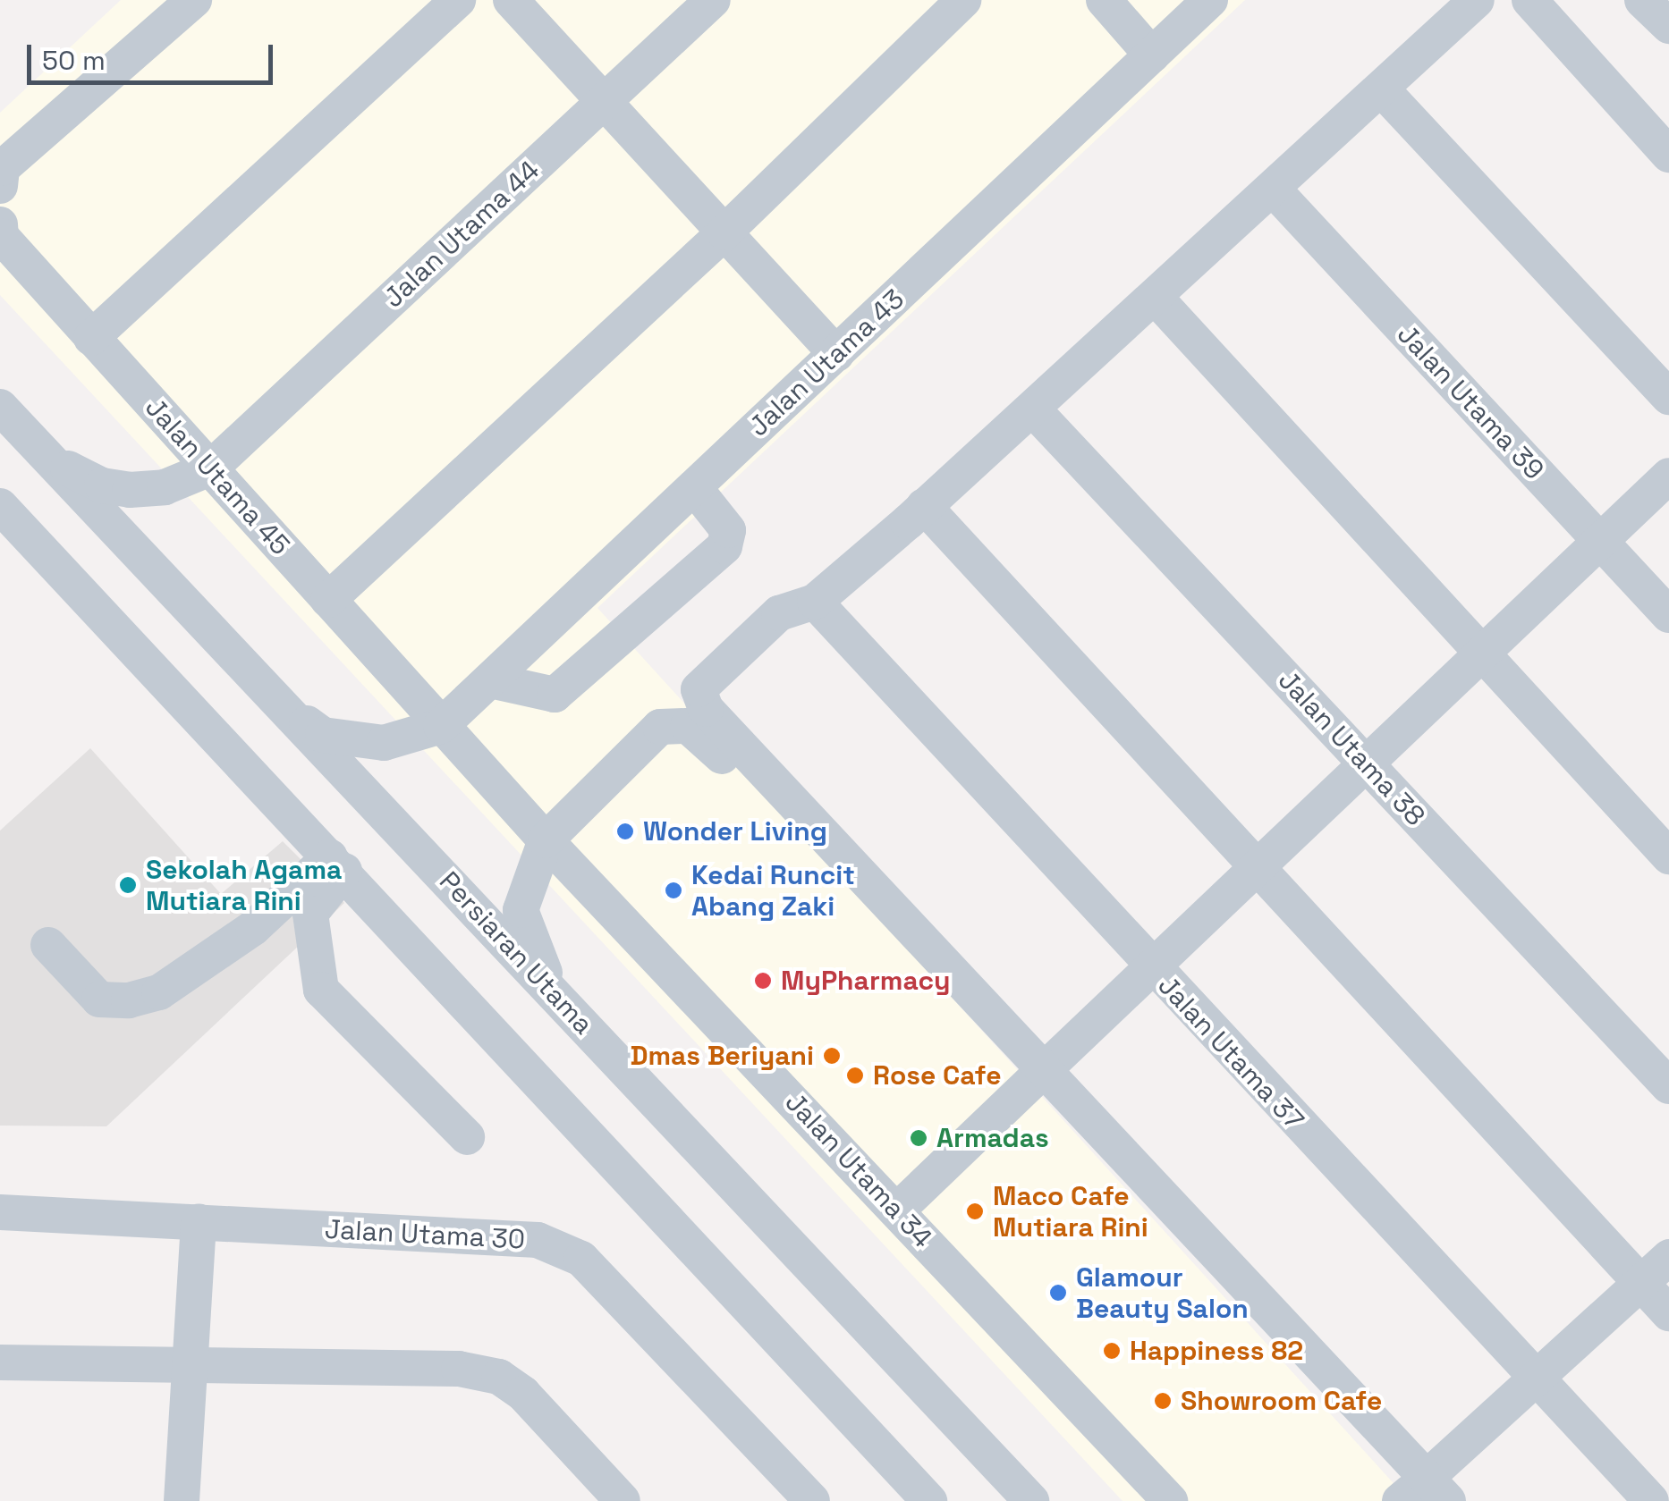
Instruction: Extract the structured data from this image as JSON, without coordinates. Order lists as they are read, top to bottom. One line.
{"streets":{"street":["Jalan Utama 44","Jalan Utama 43","Jalan Utama 39","Jalan Utama 45","Jalan Utama 38","Persiaran Utama","Jalan Utama 37","Jalan Utama 34","Jalan Utama 30"]},"crossings":[["Jalan Utama 44","Jalan Utama 45"],["Jalan Utama 43","Jalan Utama 45"],["Jalan Utama 43","Jalan Utama 34"],["Jalan Utama 45","Jalan Utama 34"]],"places":["Wonder Living","Sekolah Agama Mutiara Rini","Kedai Runcit Abang Zaki","MyPharmacy","Dmas Beriyani","Rose Cafe","Armadas","Maco Cafe Mutiara Rini","Glamour Beauty Salon","Happiness 82","Showroom Cafe"],"scale_bar":"50 m"}
